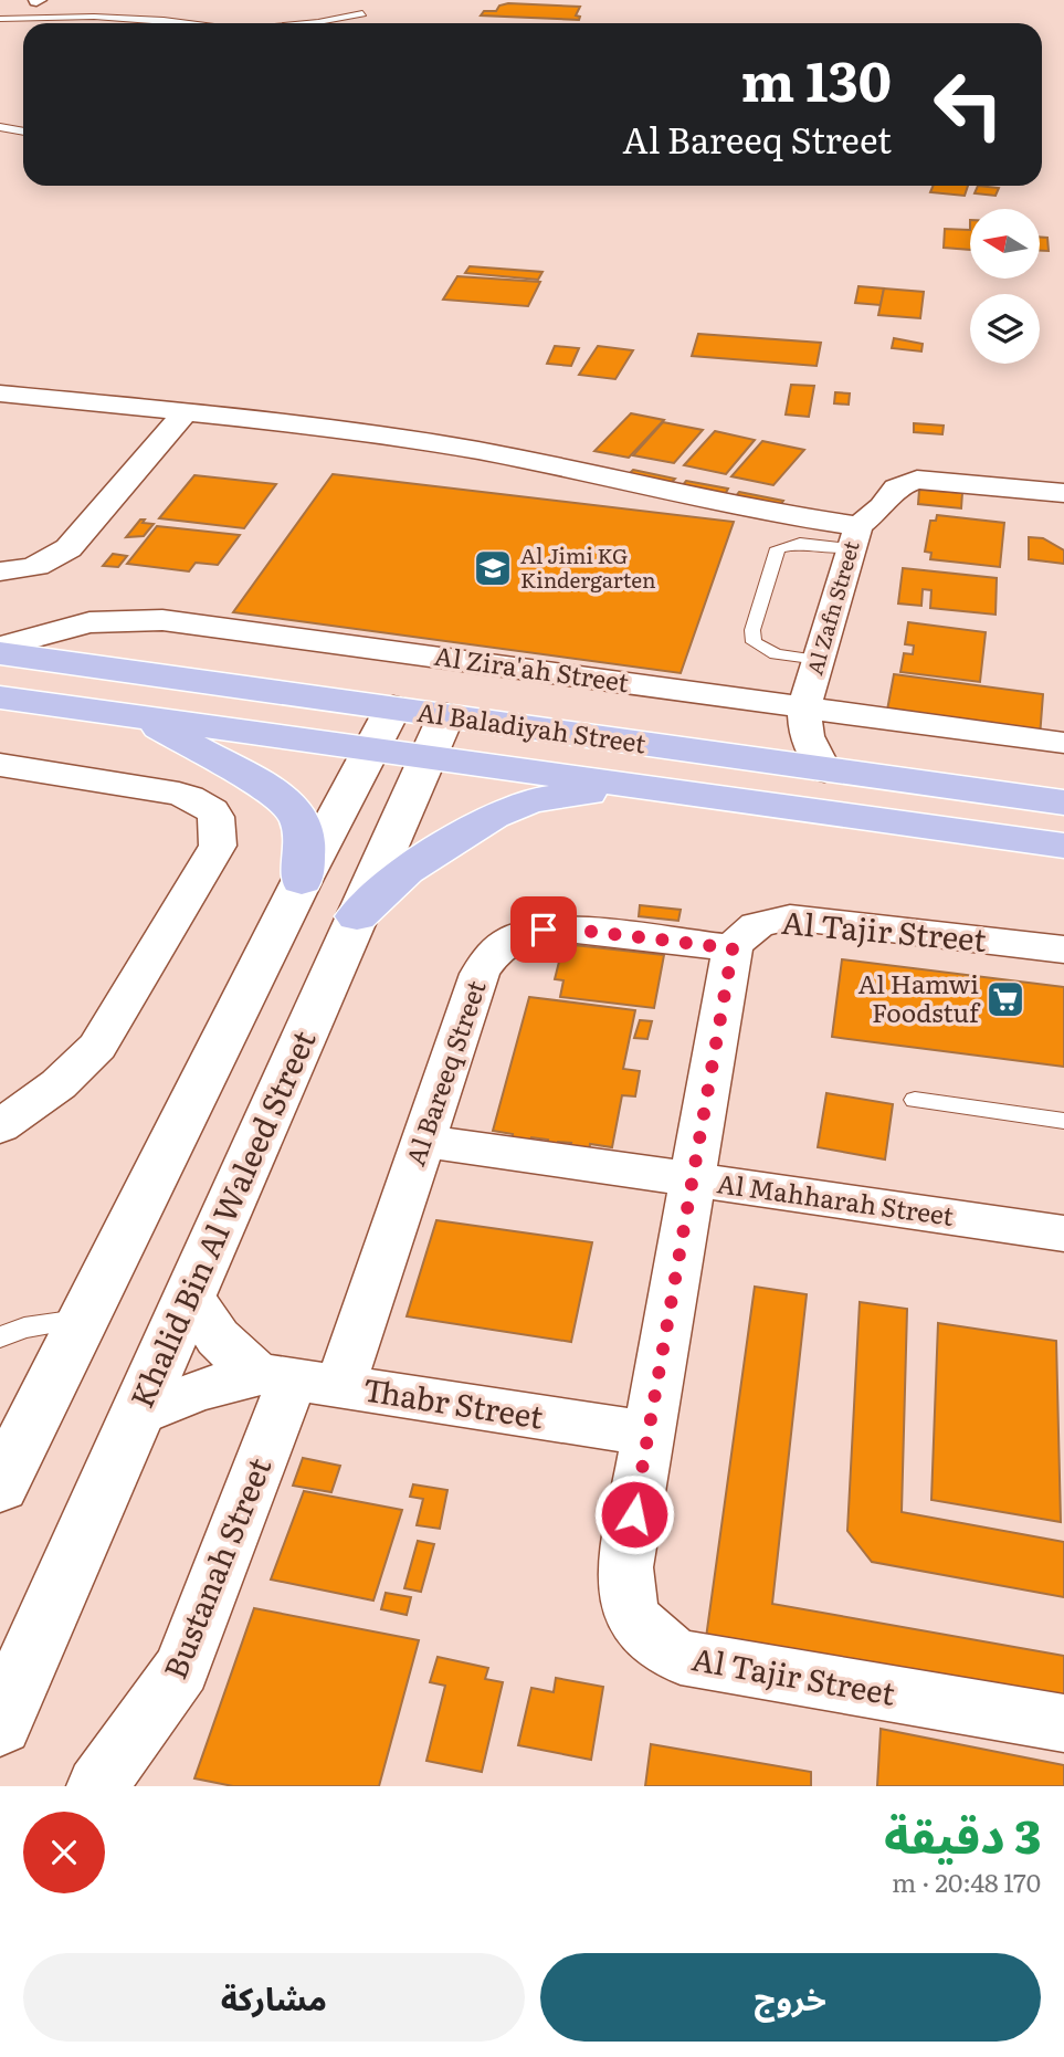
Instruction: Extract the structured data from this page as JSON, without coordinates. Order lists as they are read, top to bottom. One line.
{"streets":{"main road":["Al Baladiyah Street"],"street":["Al Zafn Street","Al Zira'ah Street","Al Tajir Street","Al Bareeq Street","Al Mahharah Street","Khalid Bin Al Waleed Street","Thabr Street","Bustanah Street"]},"crossings":[["Al Zafn Street","Al Zira'ah Street"],["Al Zafn Street","Al Baladiyah Street"],["Al Baladiyah Street","Khalid Bin Al Waleed Street"],["Al Tajir Street","Al Bareeq Street"],["Al Tajir Street","Al Mahharah Street"],["Al Tajir Street","Thabr Street"],["Al Bareeq Street","Al Mahharah Street"],["Al Bareeq Street","Thabr Street"],["Al Bareeq Street","Bustanah Street"],["Khalid Bin Al Waleed Street","Thabr Street"],["Thabr Street","Bustanah Street"]],"places":{"school or university":["Al Jimi KG Kindergarten"],"supermarket":["Al Hamwi Foodstuf"]},"north":"left","page":{"turn":["130 m","Al Bareeq Street"],"heading":["3 دقيقة","170 m · 20:48"],"buttons":["خروج","مشاركة"]}}
